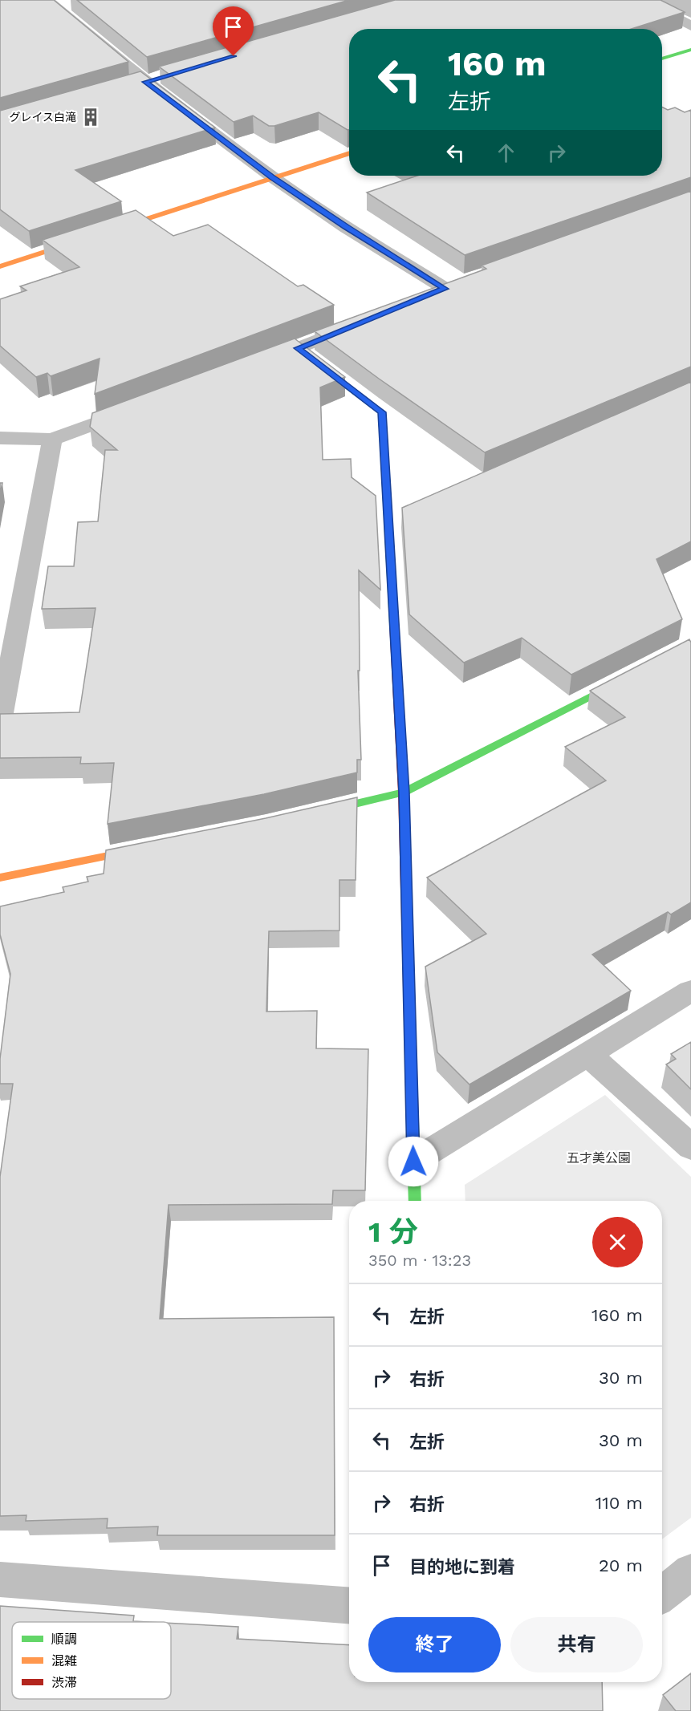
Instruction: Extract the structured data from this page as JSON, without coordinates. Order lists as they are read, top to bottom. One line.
{"parks":["五才美公園"],"places":{"building":["グレイス白滝"]},"legend":["順調","混雑","渋滞"],"page":{"turn":["160 m","左折"],"heading":["1 分","350 m · 13:23"],"list":[{"name":"左折","value":"160 m"},{"name":"右折","value":"30 m"},{"name":"左折","value":"30 m"},{"name":"右折","value":"110 m"},{"name":"目的地に到着","value":"20 m"}],"buttons":["終了","共有"]}}
